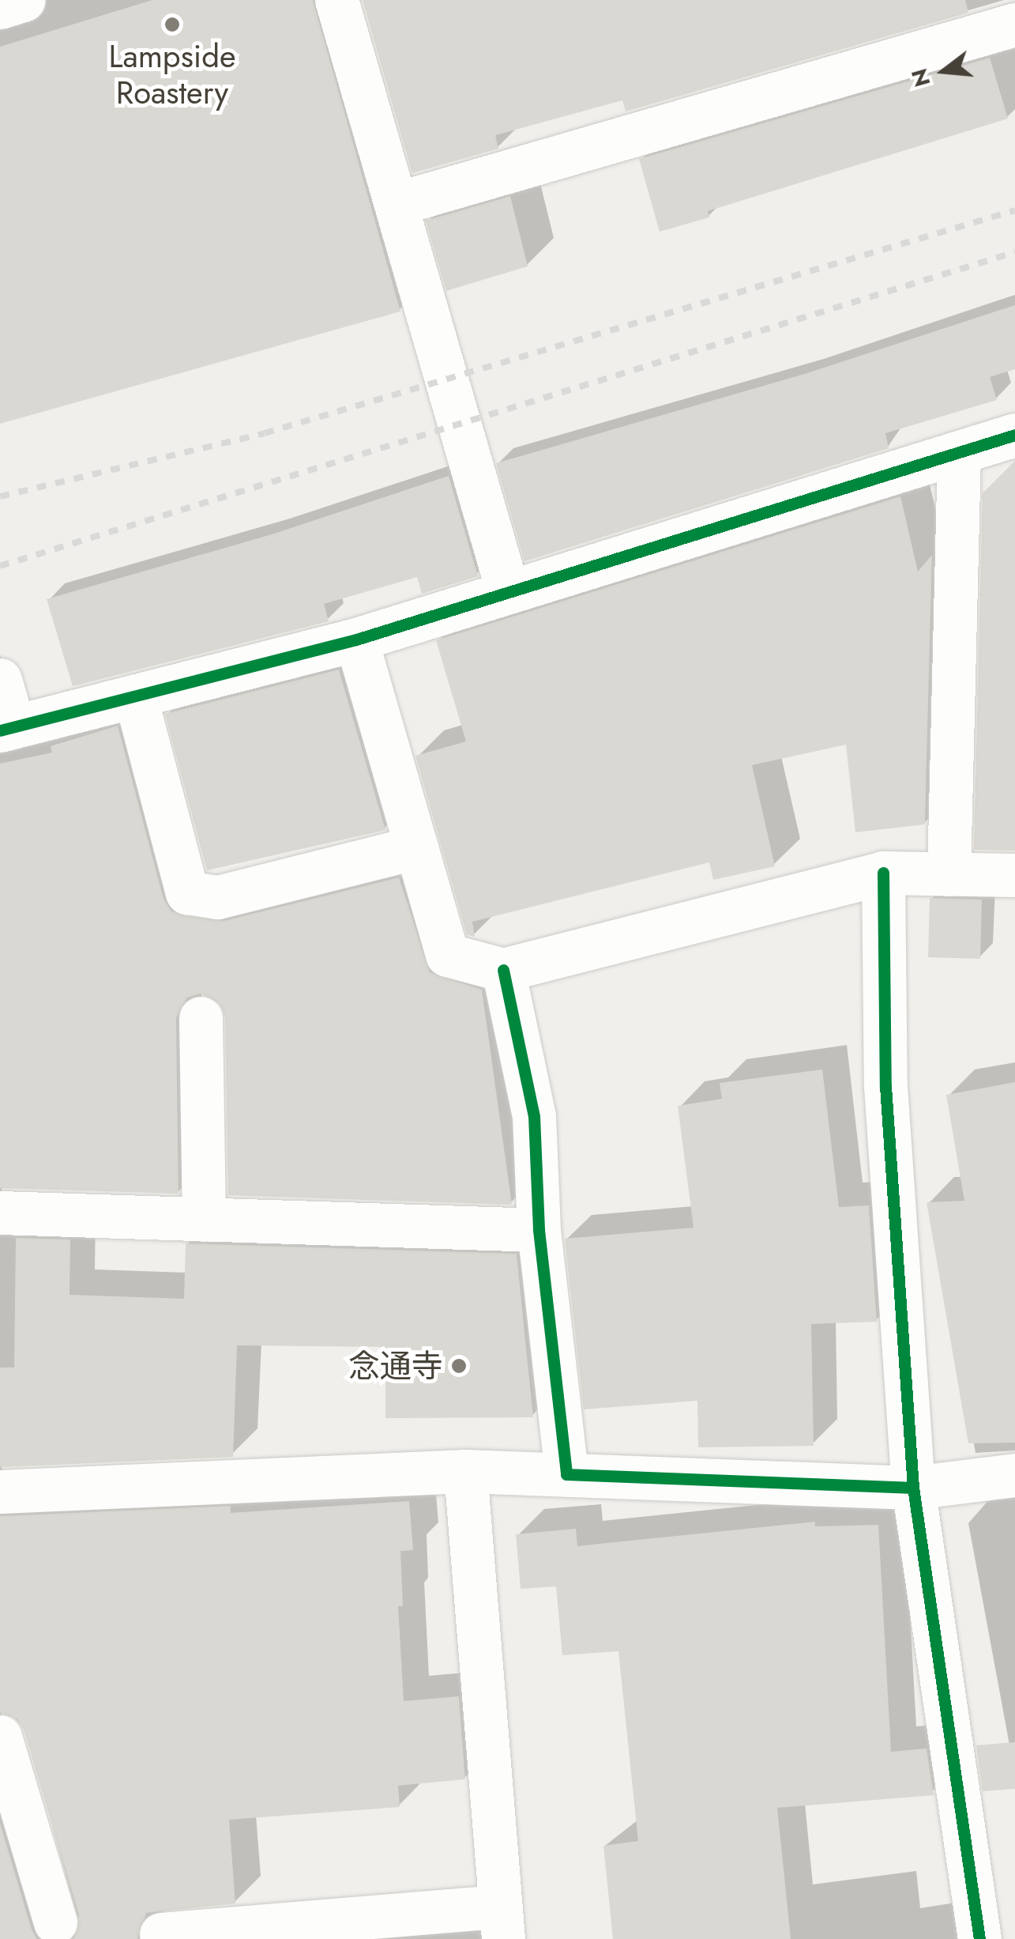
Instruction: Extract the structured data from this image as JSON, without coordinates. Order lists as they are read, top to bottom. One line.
{"places":["Lampside Roastery","念通寺"],"north":"left"}
